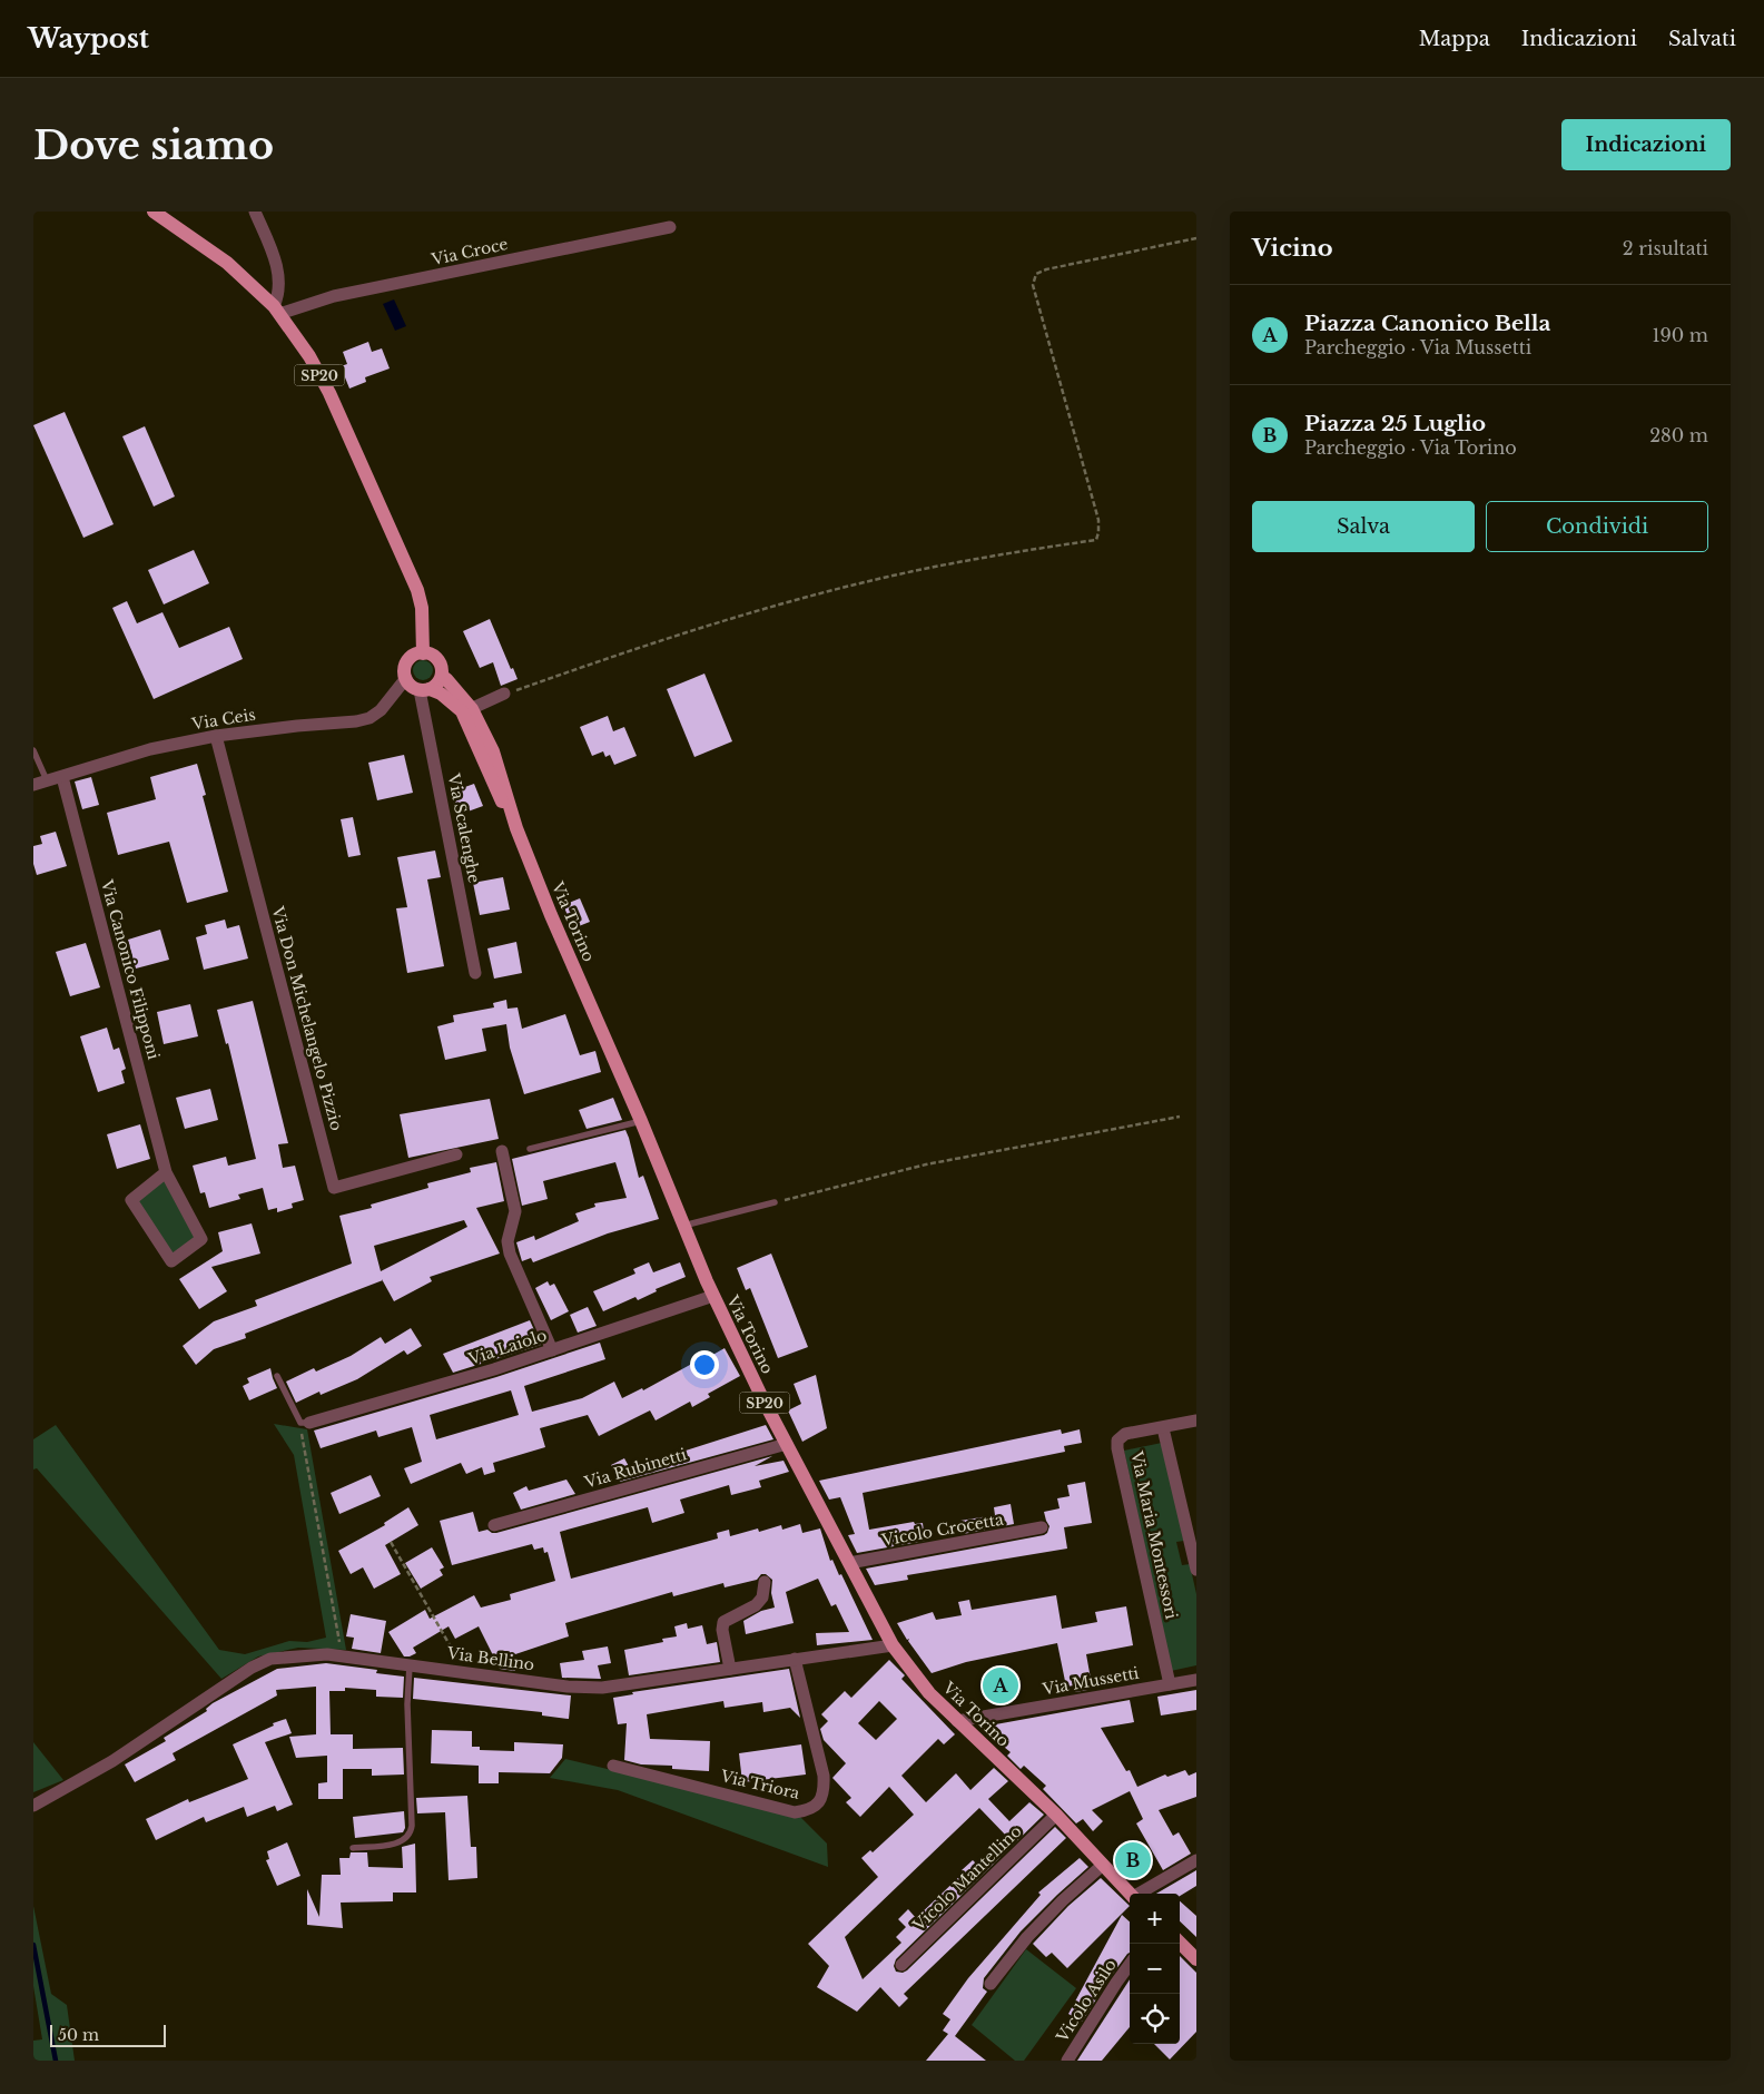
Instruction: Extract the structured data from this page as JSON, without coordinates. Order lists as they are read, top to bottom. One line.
{"streets":{"main road":["SP20","Via Torino"],"street":["Via Croce","Via Ceis","Via Scalenghe","Via Canonico Filipponi","Via Don Michelangelo Pizzio","Via Laiolo","Via Rubinetti","Vicolo Crocetta","Via Maria Montessori","Via Bellino","Via Mussetti","Via Triora","Vicolo Mantellino","Vicolo Asilo"]},"crossings":[["Via Croce","SP20"],["SP20","Via Ceis"],["SP20","Via Scalenghe"],["SP20","Via Torino"],["Via Ceis","Via Scalenghe"],["Via Ceis","Via Torino"],["Via Ceis","Via Canonico Filipponi"],["Via Ceis","Via Don Michelangelo Pizzio"],["Via Scalenghe","Via Torino"],["Via Torino","Via Laiolo"],["Via Torino","Via Rubinetti"],["Via Torino","Vicolo Crocetta"],["Via Torino","Via Bellino"],["Via Torino","Via Mussetti"],["Via Torino","Vicolo Mantellino"],["Via Maria Montessori","Via Mussetti"],["Via Bellino","Via Triora"]],"scale_bar":"50 m","page":{"header":"Waypost","nav":["Mappa","Indicazioni","Salvati"],"buttons":["Indicazioni",["Salva","Condividi"]],"title":"Dove siamo","heading":["Vicino","2 risultati"],"list":[{"mark":"A","name":"Piazza Canonico Bella","note":"Parcheggio · Via Mussetti","value":"190 m"},{"mark":"B","name":"Piazza 25 Luglio","note":"Parcheggio · Via Torino","value":"280 m"}],"pins":["A","B"],"map_buttons":["+","−"],"scale":"50 m"}}
